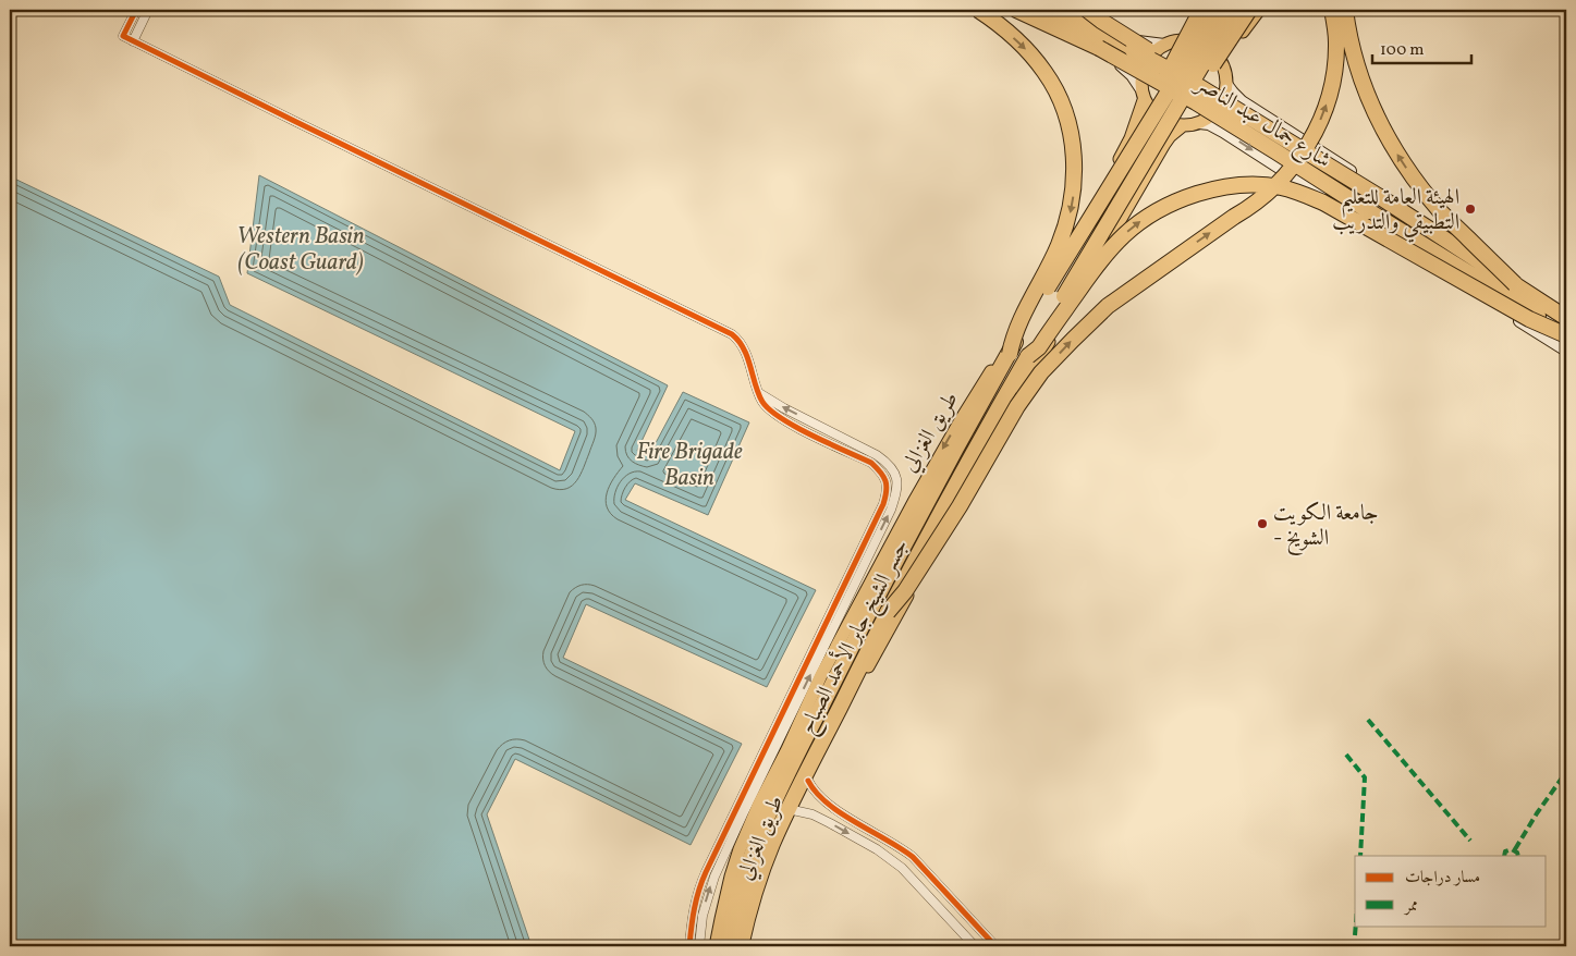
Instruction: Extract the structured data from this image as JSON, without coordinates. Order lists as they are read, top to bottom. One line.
{"streets":{"highway":["شارع جمال عبد الناصر","طريق الغزالي","جسر الشيخ جابر الأحمد الصباح"]},"crossings":[["طريق الغزالي","جسر الشيخ جابر الأحمد الصباح"]],"water":["Western Basin (Coast Guard)","Fire Brigade Basin"],"places":["الهيئة العامة للتعليم التطبيقي والتدريب","جامعة الكويت - الشويخ"],"legend":["مسار دراجات","ممر"],"scale_bar":"100 m"}
